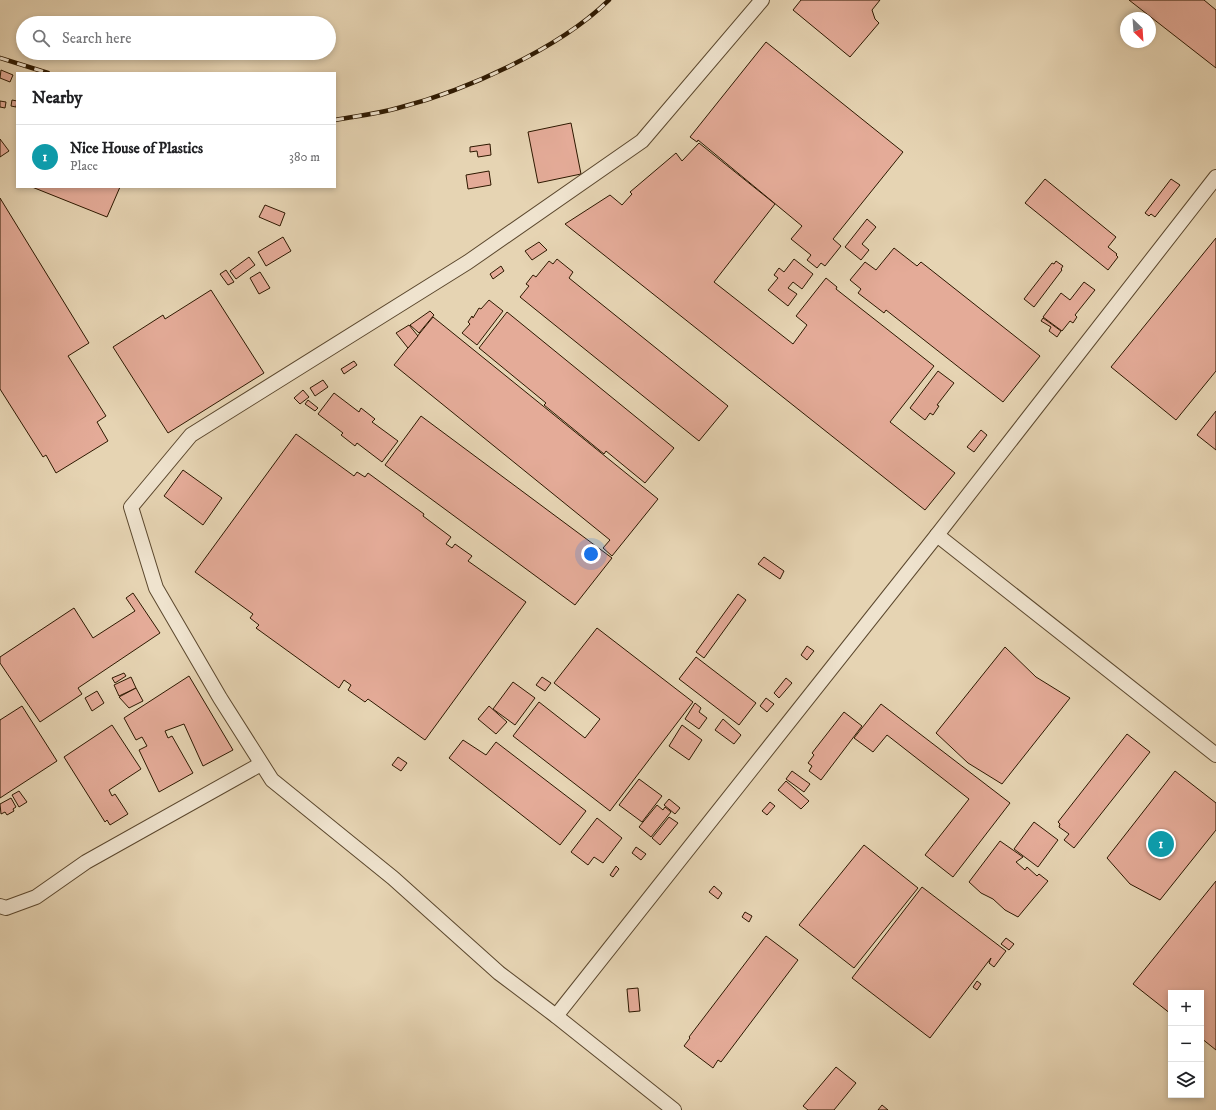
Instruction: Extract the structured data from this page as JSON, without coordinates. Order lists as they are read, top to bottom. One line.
{"north":"bottom right","page":{"search":"Search here","heading":"Nearby","list":[{"mark":"1","name":"Nice House of Plastics","note":"Place","value":"380 m"}],"pins":"1","map_buttons":["+","−"]}}
